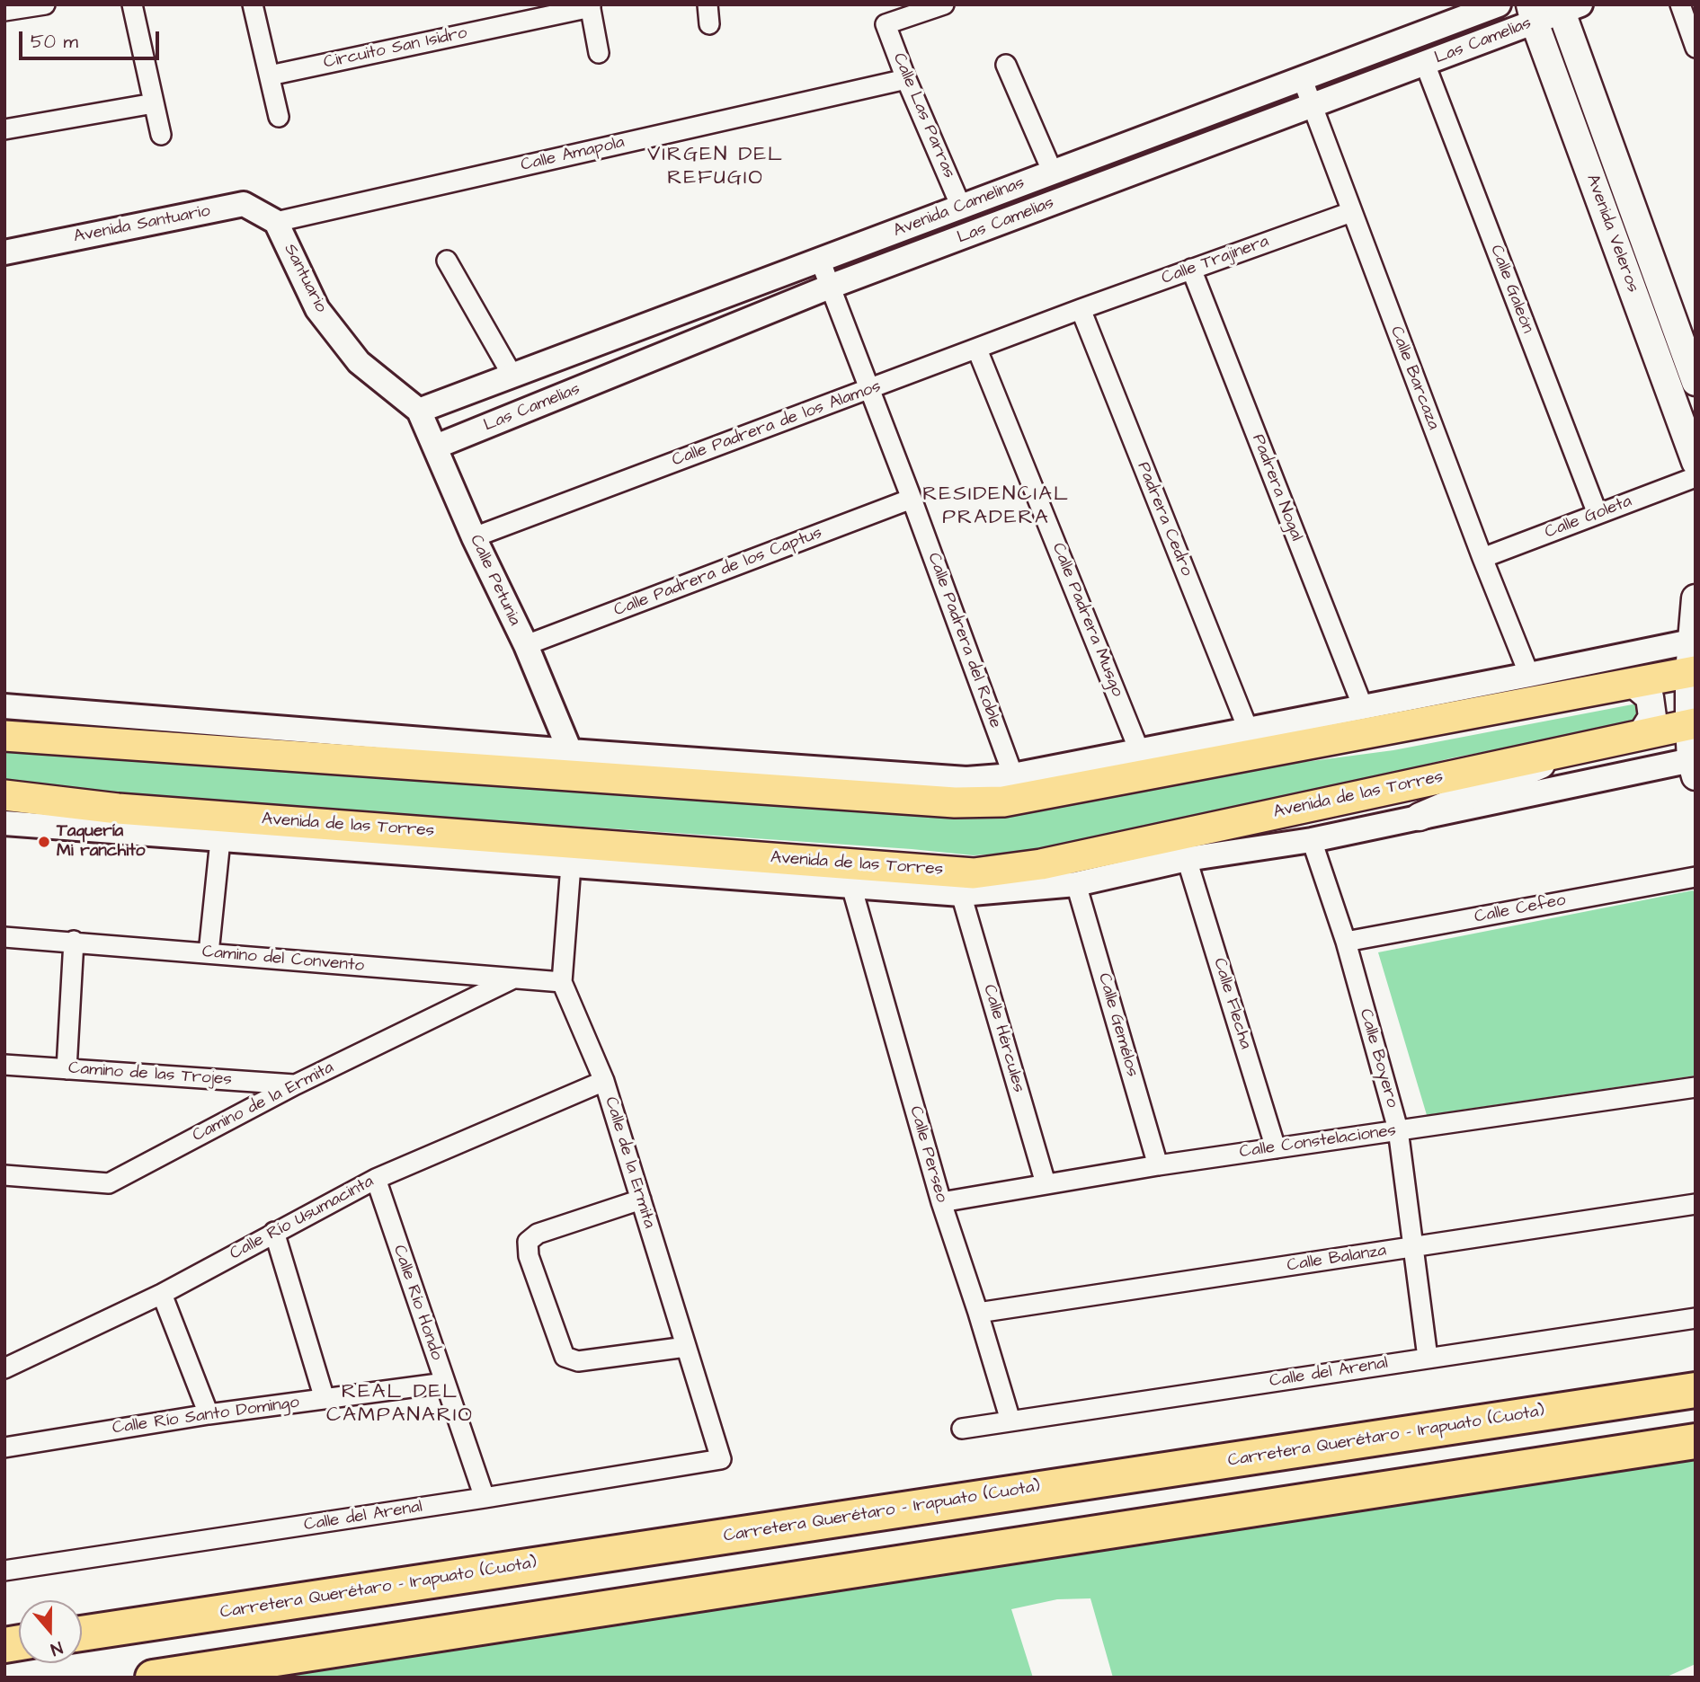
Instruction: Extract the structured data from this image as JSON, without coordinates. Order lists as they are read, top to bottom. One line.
{"streets":{"highway":["Carretera Querétaro - Irapuato (Cuota)"],"main road":["Avenida Veleros","Avenida de las Torres"],"street":["Las Camelias","Circuito San Isidro","Calle Las Parras","Calle Amapola","Avenida Camelinas","Avenida Santuario","Calle Trajinera","Santuario","Calle Galeón","Calle Barcaza","Calle Padrera de los Alamos","Padrera Nogal","Calle Goleta","Padrera Cedro","Calle Padrera de los Captus","Calle Petunia","Calle Padrera Musgo","Calle Padrera del Roble","Calle Cefeo","Camino del Convento","Calle Flecha","Calle Gemélos","Calle Hércules","Calle Boyero","Camino de las Trojes","Camino de la Ermita","Calle Constelaciones","Calle Perseo","Calle de la Ermita","Calle Río Usumacinta","Calle Balanza","Calle Río Hondo","Calle del Arenal","Calle Río Santo Domingo"]},"crossings":[["Las Camelias","Avenida Veleros"],["Las Camelias","Calle Galeón"],["Las Camelias","Calle Barcaza"],["Las Camelias","Calle Petunia"],["Las Camelias","Calle Padrera del Roble"],["Calle Las Parras","Calle Amapola"],["Calle Las Parras","Avenida Camelinas"],["Calle Amapola","Avenida Santuario"],["Calle Amapola","Santuario"],["Avenida Camelinas","Santuario"],["Avenida Camelinas","Calle Barcaza"],["Avenida Camelinas","Calle Petunia"],["Avenida Camelinas","Calle Padrera del Roble"],["Avenida Santuario","Santuario"],["Calle Trajinera","Calle Barcaza"],["Calle Trajinera","Calle Padrera de los Alamos"],["Calle Trajinera","Padrera Nogal"],["Calle Trajinera","Padrera Cedro"],["Santuario","Calle Petunia"],["Calle Galeón","Calle Goleta"],["Calle Barcaza","Calle Goleta"],["Calle Padrera de los Alamos","Padrera Cedro"],["Calle Padrera de los Alamos","Calle Petunia"],["Calle Padrera de los Alamos","Calle Padrera Musgo"],["Calle Padrera de los Alamos","Calle Padrera del Roble"],["Calle Padrera de los Captus","Calle Petunia"],["Calle Padrera de los Captus","Calle Padrera del Roble"],["Avenida de las Torres","Calle Flecha"],["Avenida de las Torres","Calle Gemélos"],["Avenida de las Torres","Calle Hércules"],["Avenida de las Torres","Calle Boyero"],["Avenida de las Torres","Calle Perseo"],["Avenida de las Torres","Calle de la Ermita"],["Calle Cefeo","Calle Boyero"],["Camino del Convento","Camino de la Ermita"],["Camino del Convento","Calle de la Ermita"],["Calle Flecha","Calle Constelaciones"],["Calle Gemélos","Calle Constelaciones"],["Calle Hércules","Calle Constelaciones"],["Calle Boyero","Calle Constelaciones"],["Calle Boyero","Calle Balanza"],["Calle Boyero","Calle del Arenal"],["Camino de las Trojes","Camino de la Ermita"],["Calle Constelaciones","Calle Perseo"],["Calle Perseo","Calle Balanza"],["Calle Perseo","Calle del Arenal"],["Calle de la Ermita","Calle Río Usumacinta"],["Calle de la Ermita","Calle del Arenal"],["Calle Río Usumacinta","Calle Río Hondo"],["Calle Río Hondo","Calle del Arenal"],["Calle Río Hondo","Calle Río Santo Domingo"]],"districts":["VIRGEN DEL REFUGIO","RESIDENCIAL PRADERA","REAL DEL CAMPANARIO"],"places":["Taquería Mi ranchito"],"scale_bar":"50 m","north":"bottom"}
